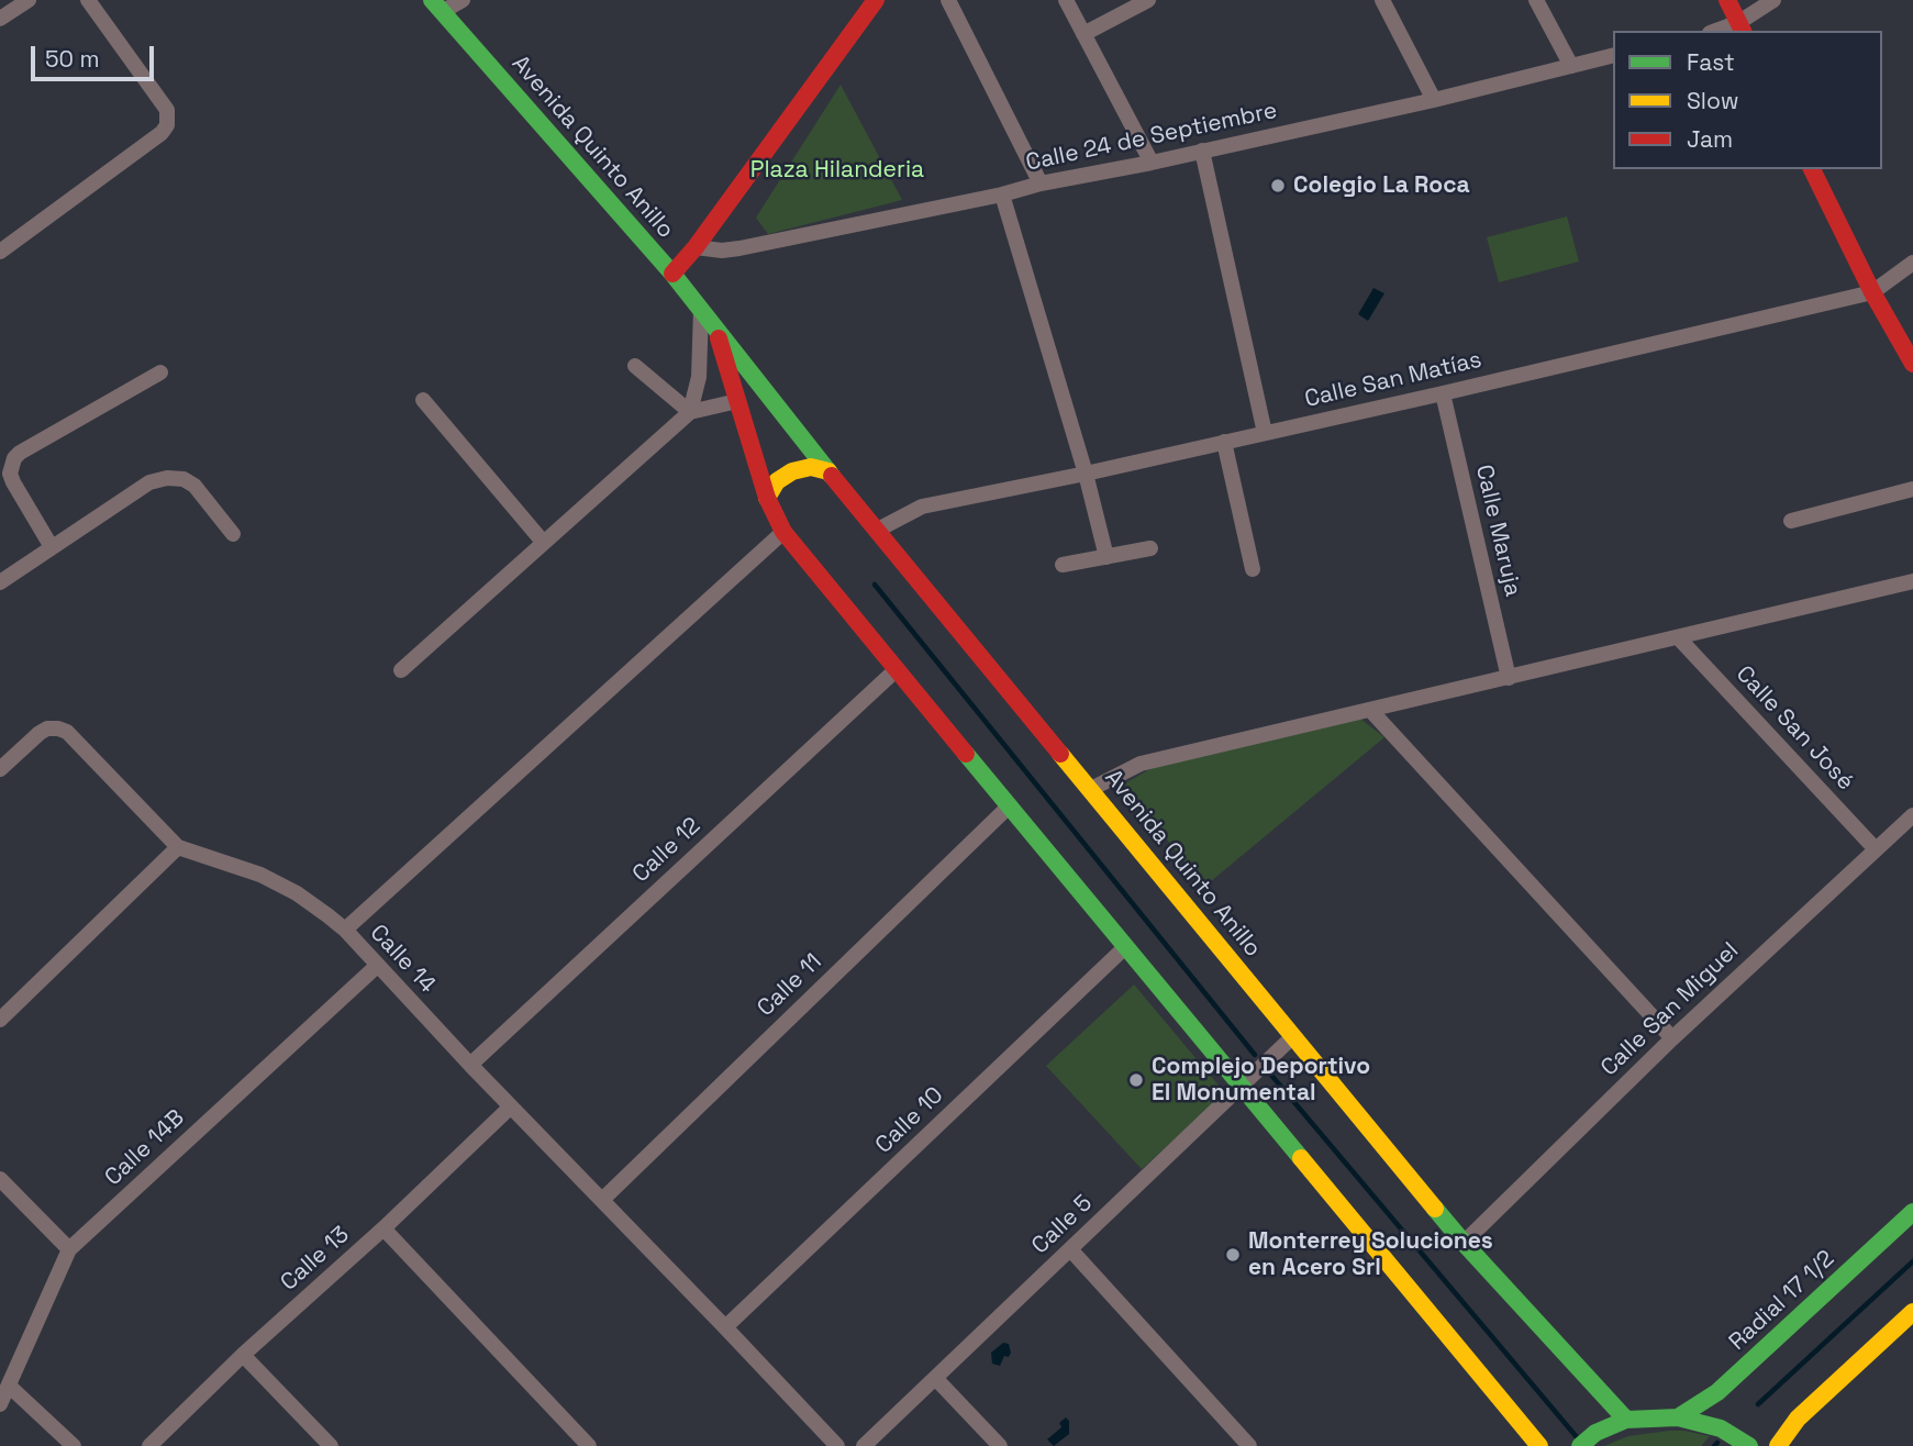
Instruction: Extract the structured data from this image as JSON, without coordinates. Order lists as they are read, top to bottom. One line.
{"streets":{"main road":["Avenida Quinto Anillo","Radial 17 1/2"],"street":["Calle 24 de Septiembre","Calle San Matías","Calle Maruja","Calle San José","Calle 12","Calle 14","Calle 11","Calle San Miguel","Calle 10","Calle 14B","Calle 5","Calle 13"]},"crossings":[["Avenida Quinto Anillo","Calle San Matías"],["Avenida Quinto Anillo","Calle 12"],["Avenida Quinto Anillo","Calle 14"],["Avenida Quinto Anillo","Calle 11"],["Avenida Quinto Anillo","Calle San Miguel"],["Avenida Quinto Anillo","Calle 10"],["Avenida Quinto Anillo","Calle 5"],["Calle San Matías","Calle Maruja"],["Calle San José","Calle San Miguel"],["Calle 12","Calle 14"],["Calle 14","Calle 11"],["Calle 14","Calle 10"],["Calle 14","Calle 14B"],["Calle 14","Calle 13"]],"parks":["Plaza Hilanderia"],"places":["Colegio La Roca","Complejo Deportivo El Monumental","Monterrey Soluciones en Acero Srl"],"legend":["Fast","Slow","Jam"],"scale_bar":"50 m"}
